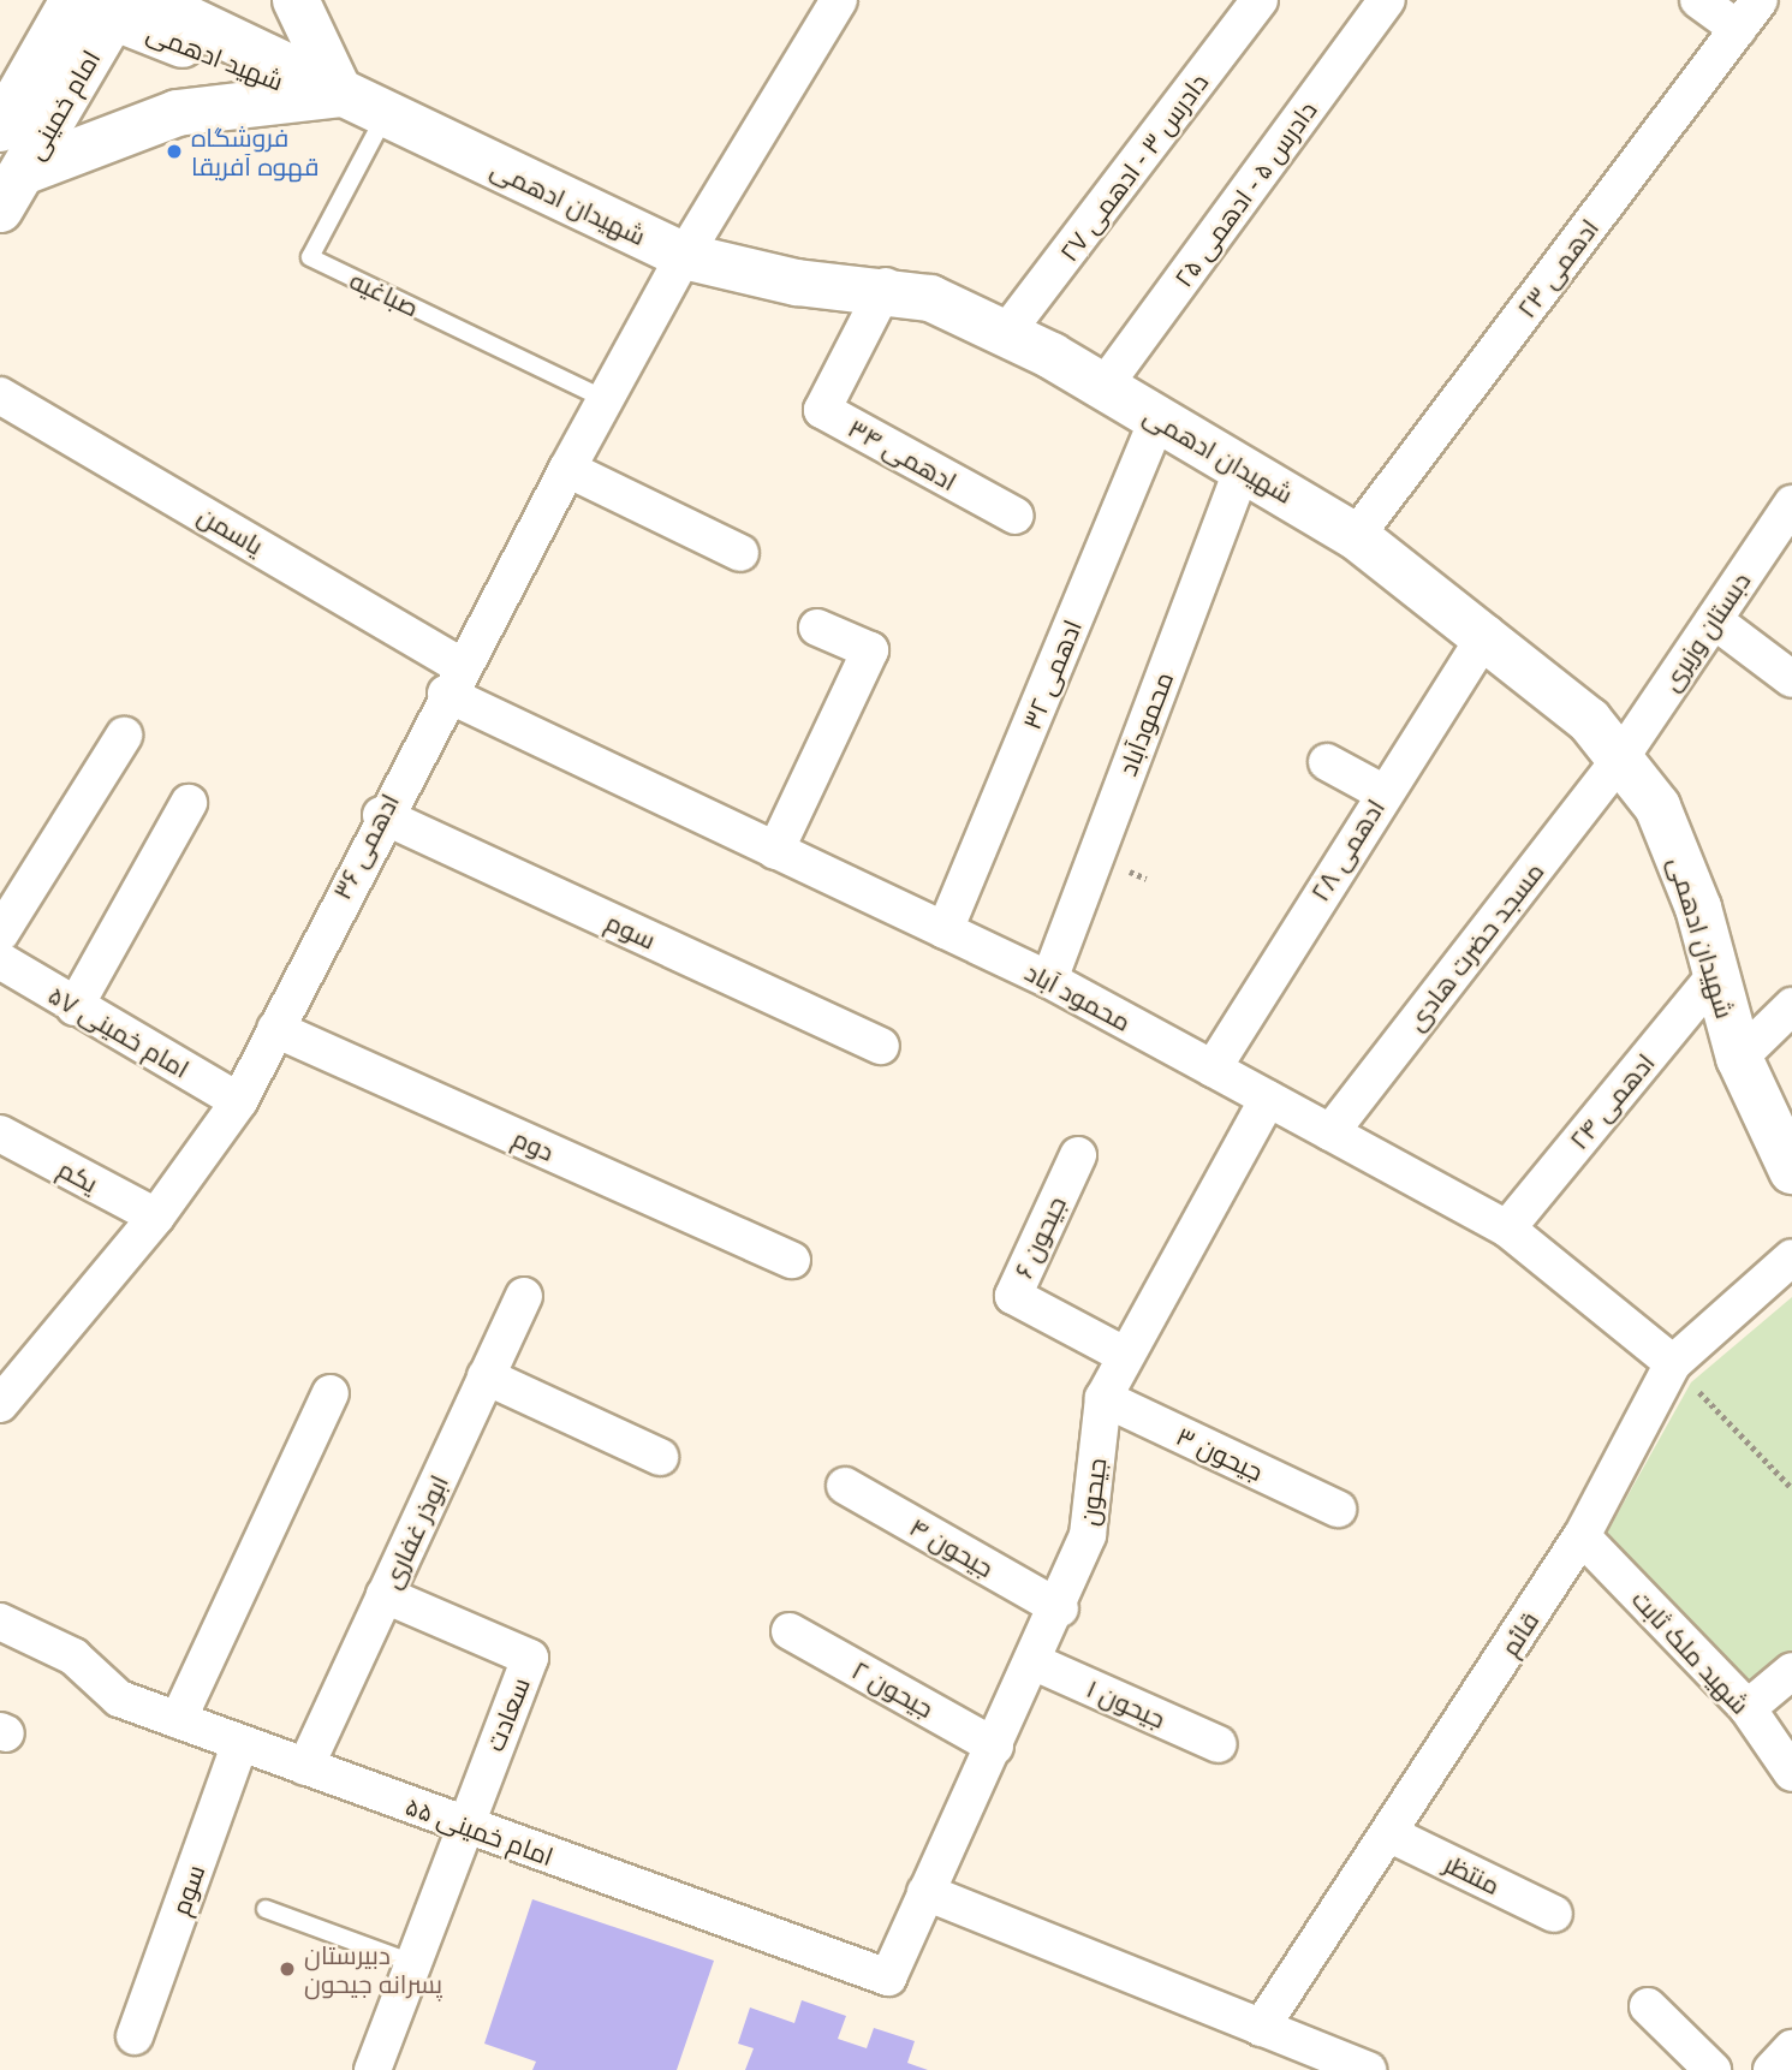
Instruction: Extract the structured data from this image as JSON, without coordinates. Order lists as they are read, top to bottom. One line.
{"streets":{"street":["امام خمینی","دادرس ۳ - ادهمی ۲۷","دادرس ۵ - ادهمی ۲۵","شهیدان ادهمی","ادهمی ۲۳","ادهمی ۳۴","یاسمن","دبستان وزیری","ادهمی ۳۲","محمودآباد","ادهمی ۳۶","ادهمی ۲۸","سوم","مسجد حضرت هادی","محمود آباد","امام خمینی ۵۷","ادهمی ۲۴","دوم","یکم","جیحون ۶","جیحون ۳","جیحون","ابوذر غفاری","جیحون ۴","قائم","شهید ملک ثابت","جیحون ۲","جیحون ۱","سعادت","امام خمینی ۵۵","منتظر"],"lane":["صباغیه"]},"crossings":[["امام خمینی","شهیدان ادهمی"],["دادرس ۳ - ادهمی ۲۷","شهیدان ادهمی"],["دادرس ۵ - ادهمی ۲۵","شهیدان ادهمی"],["شهیدان ادهمی","ادهمی ۲۳"],["شهیدان ادهمی","صباغیه"],["شهیدان ادهمی","ادهمی ۳۴"],["شهیدان ادهمی","دبستان وزیری"],["شهیدان ادهمی","ادهمی ۳۲"],["شهیدان ادهمی","محمودآباد"],["شهیدان ادهمی","ادهمی ۳۶"],["شهیدان ادهمی","ادهمی ۲۸"],["شهیدان ادهمی","مسجد حضرت هادی"],["شهیدان ادهمی","ادهمی ۲۴"],["صباغیه","ادهمی ۳۶"],["یاسمن","ادهمی ۳۶"],["یاسمن","محمود آباد"],["دبستان وزیری","مسجد حضرت هادی"],["ادهمی ۳۲","محمود آباد"],["محمودآباد","محمود آباد"],["ادهمی ۳۶","سوم"],["ادهمی ۳۶","محمود آباد"],["ادهمی ۳۶","امام خمینی ۵۷"],["ادهمی ۳۶","دوم"],["ادهمی ۳۶","یکم"],["ادهمی ۲۸","محمود آباد"],["سوم","امام خمینی ۵۵"],["مسجد حضرت هادی","محمود آباد"],["محمود آباد","ادهمی ۲۴"],["محمود آباد","جیحون"],["محمود آباد","قائم"],["جیحون ۶","جیحون"],["جیحون ۳","جیحون"],["جیحون","جیحون ۴"],["جیحون","جیحون ۲"],["جیحون","جیحون ۱"],["جیحون","امام خمینی ۵۵"],["ابوذر غفاری","سعادت"],["ابوذر غفاری","امام خمینی ۵۵"],["قائم","شهید ملک ثابت"],["قائم","منتظر"],["سعادت","امام خمینی ۵۵"]],"places":["فروشگاه قهوه آفریقا","دبیرستان پسرانه جیحون"]}
